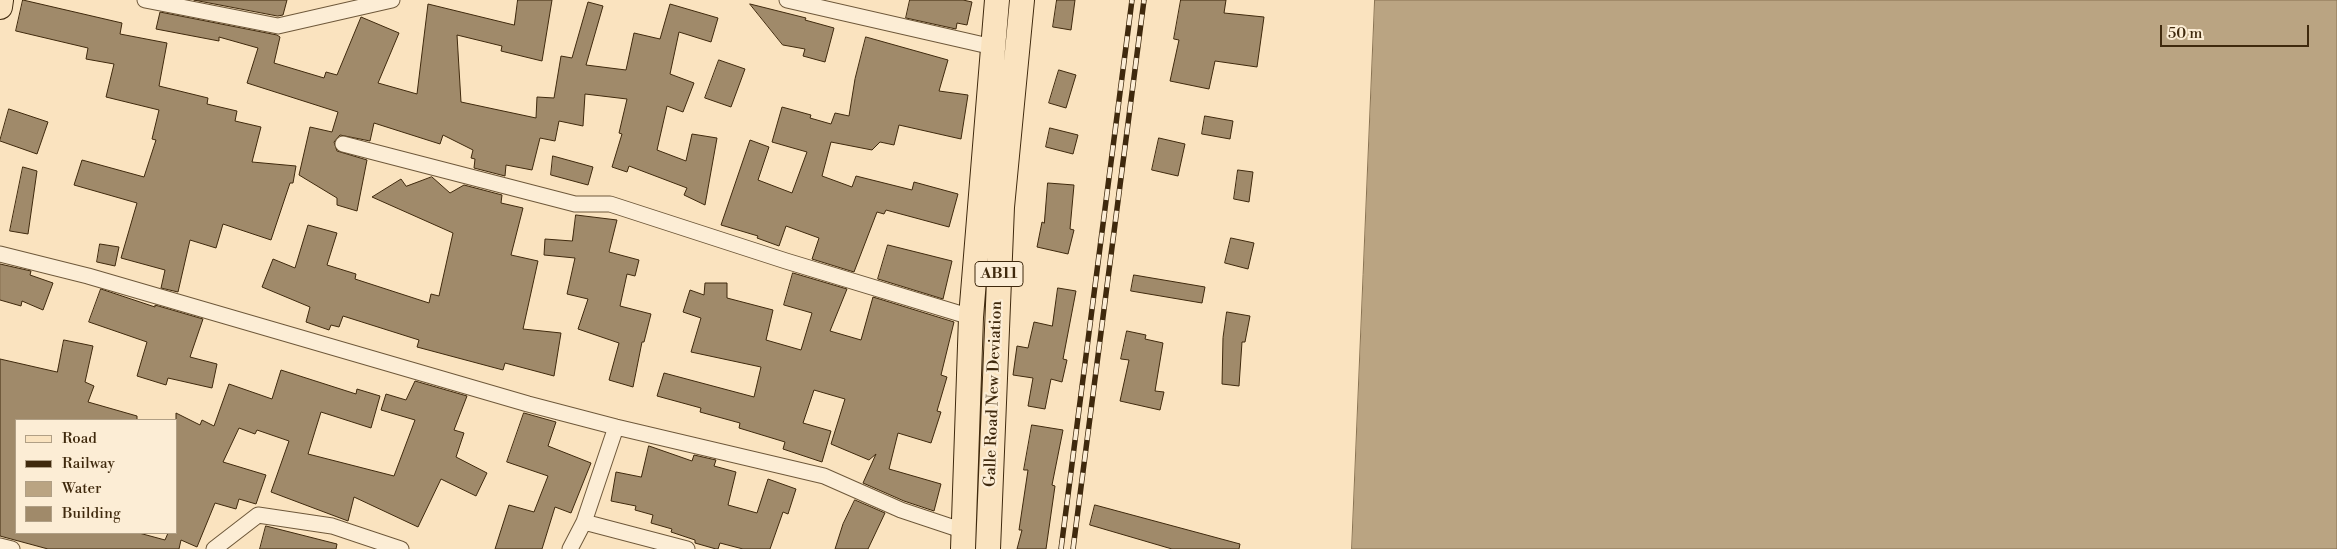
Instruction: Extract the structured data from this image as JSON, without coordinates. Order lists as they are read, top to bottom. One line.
{"streets":{"main road":["AB11","Galle Road New Deviation"]},"legend":["Road","Railway","Water","Building"],"scale_bar":"50 m"}
